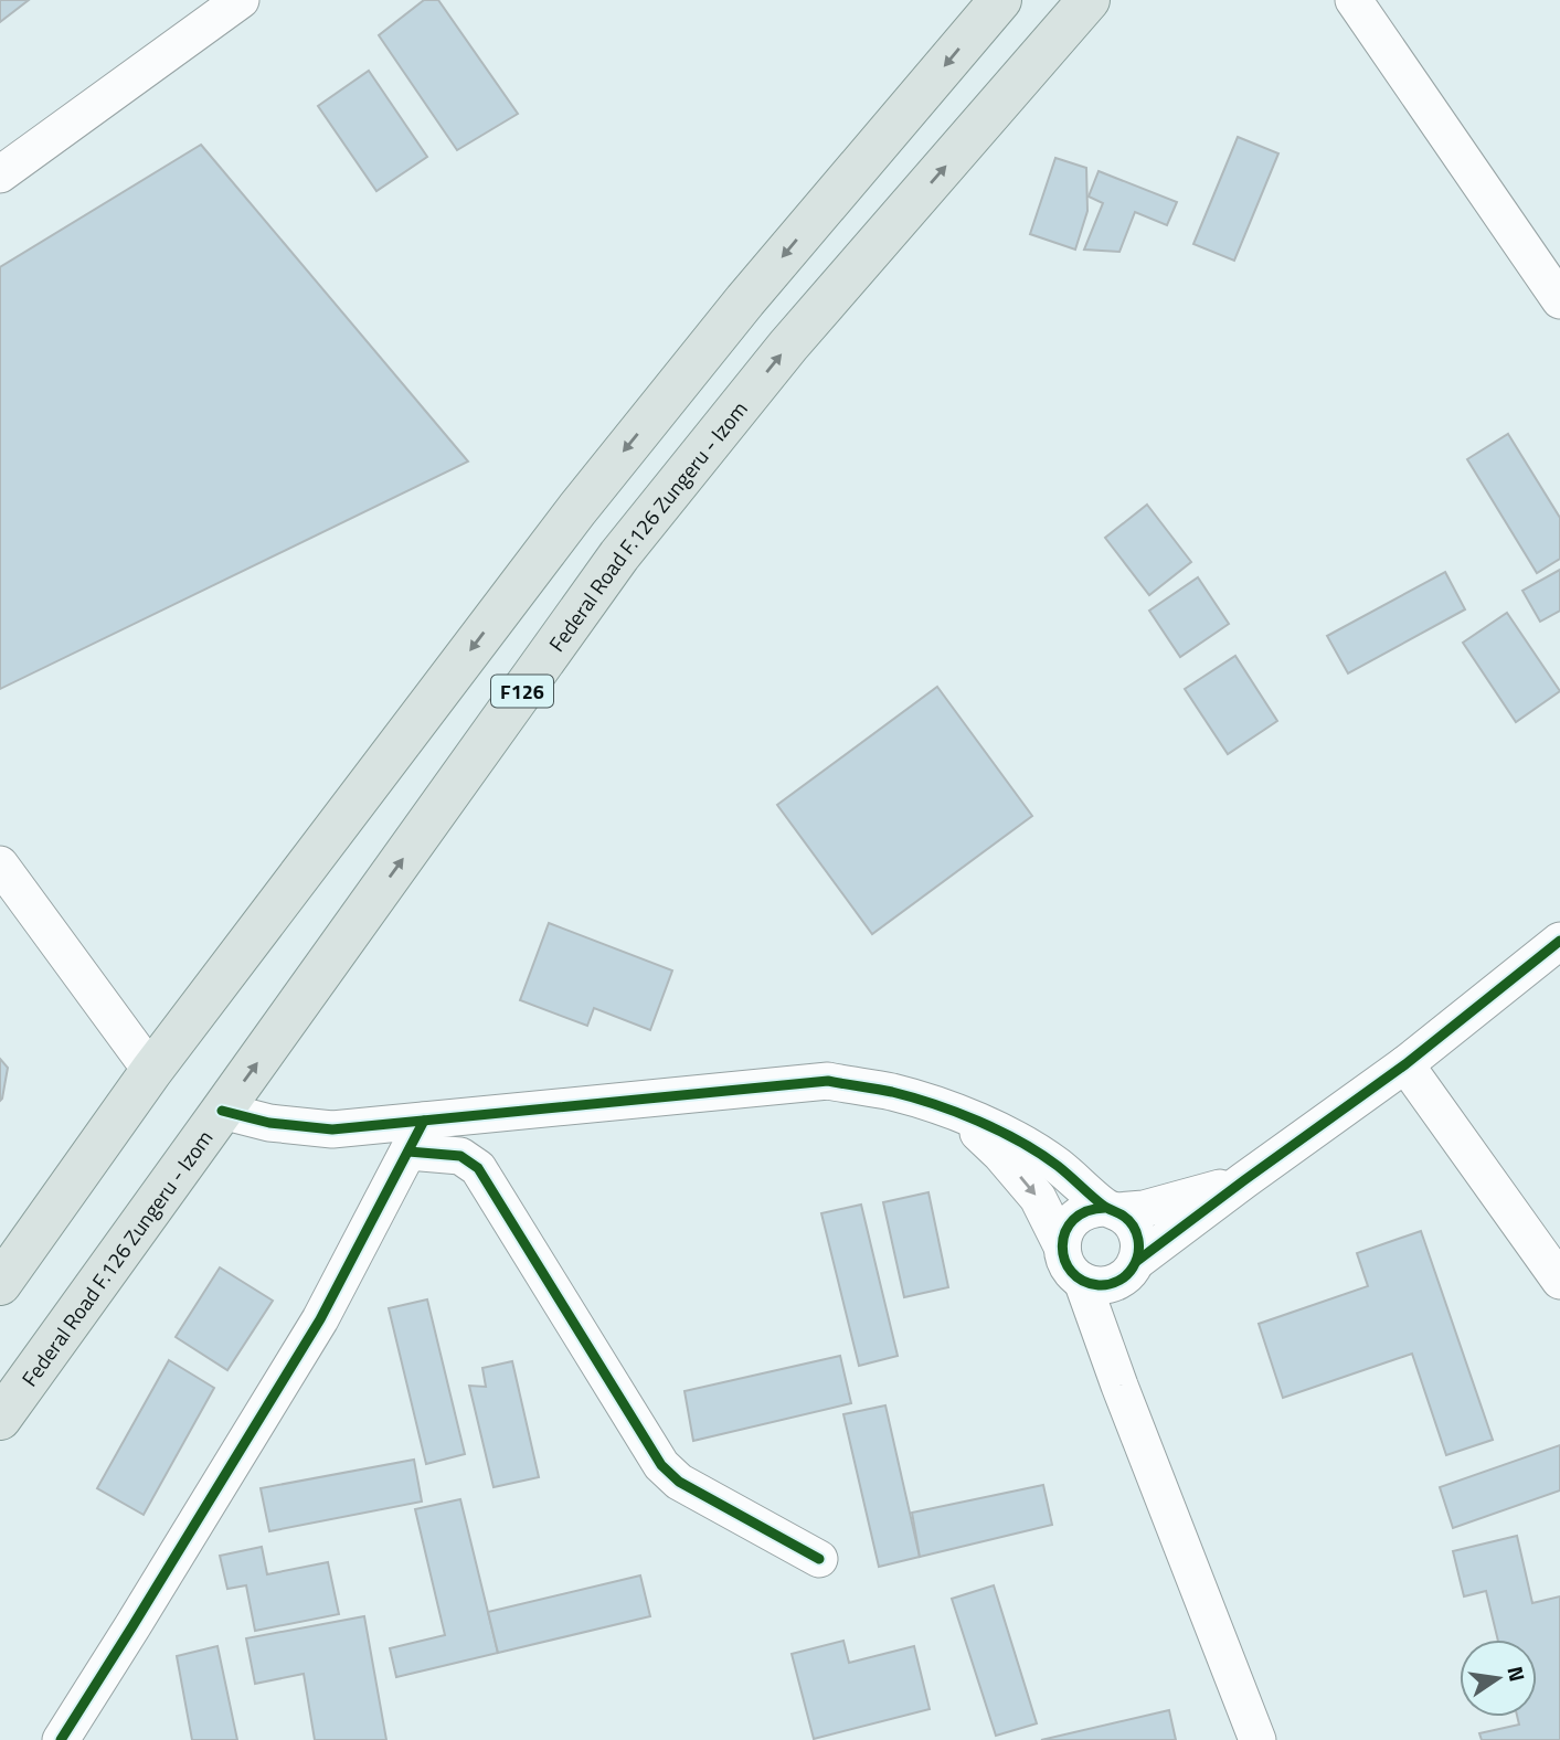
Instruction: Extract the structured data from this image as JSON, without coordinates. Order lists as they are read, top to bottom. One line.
{"streets":{"main road":["Federal Road F.126 Zungeru - Izom","F126"]},"north":"right"}
